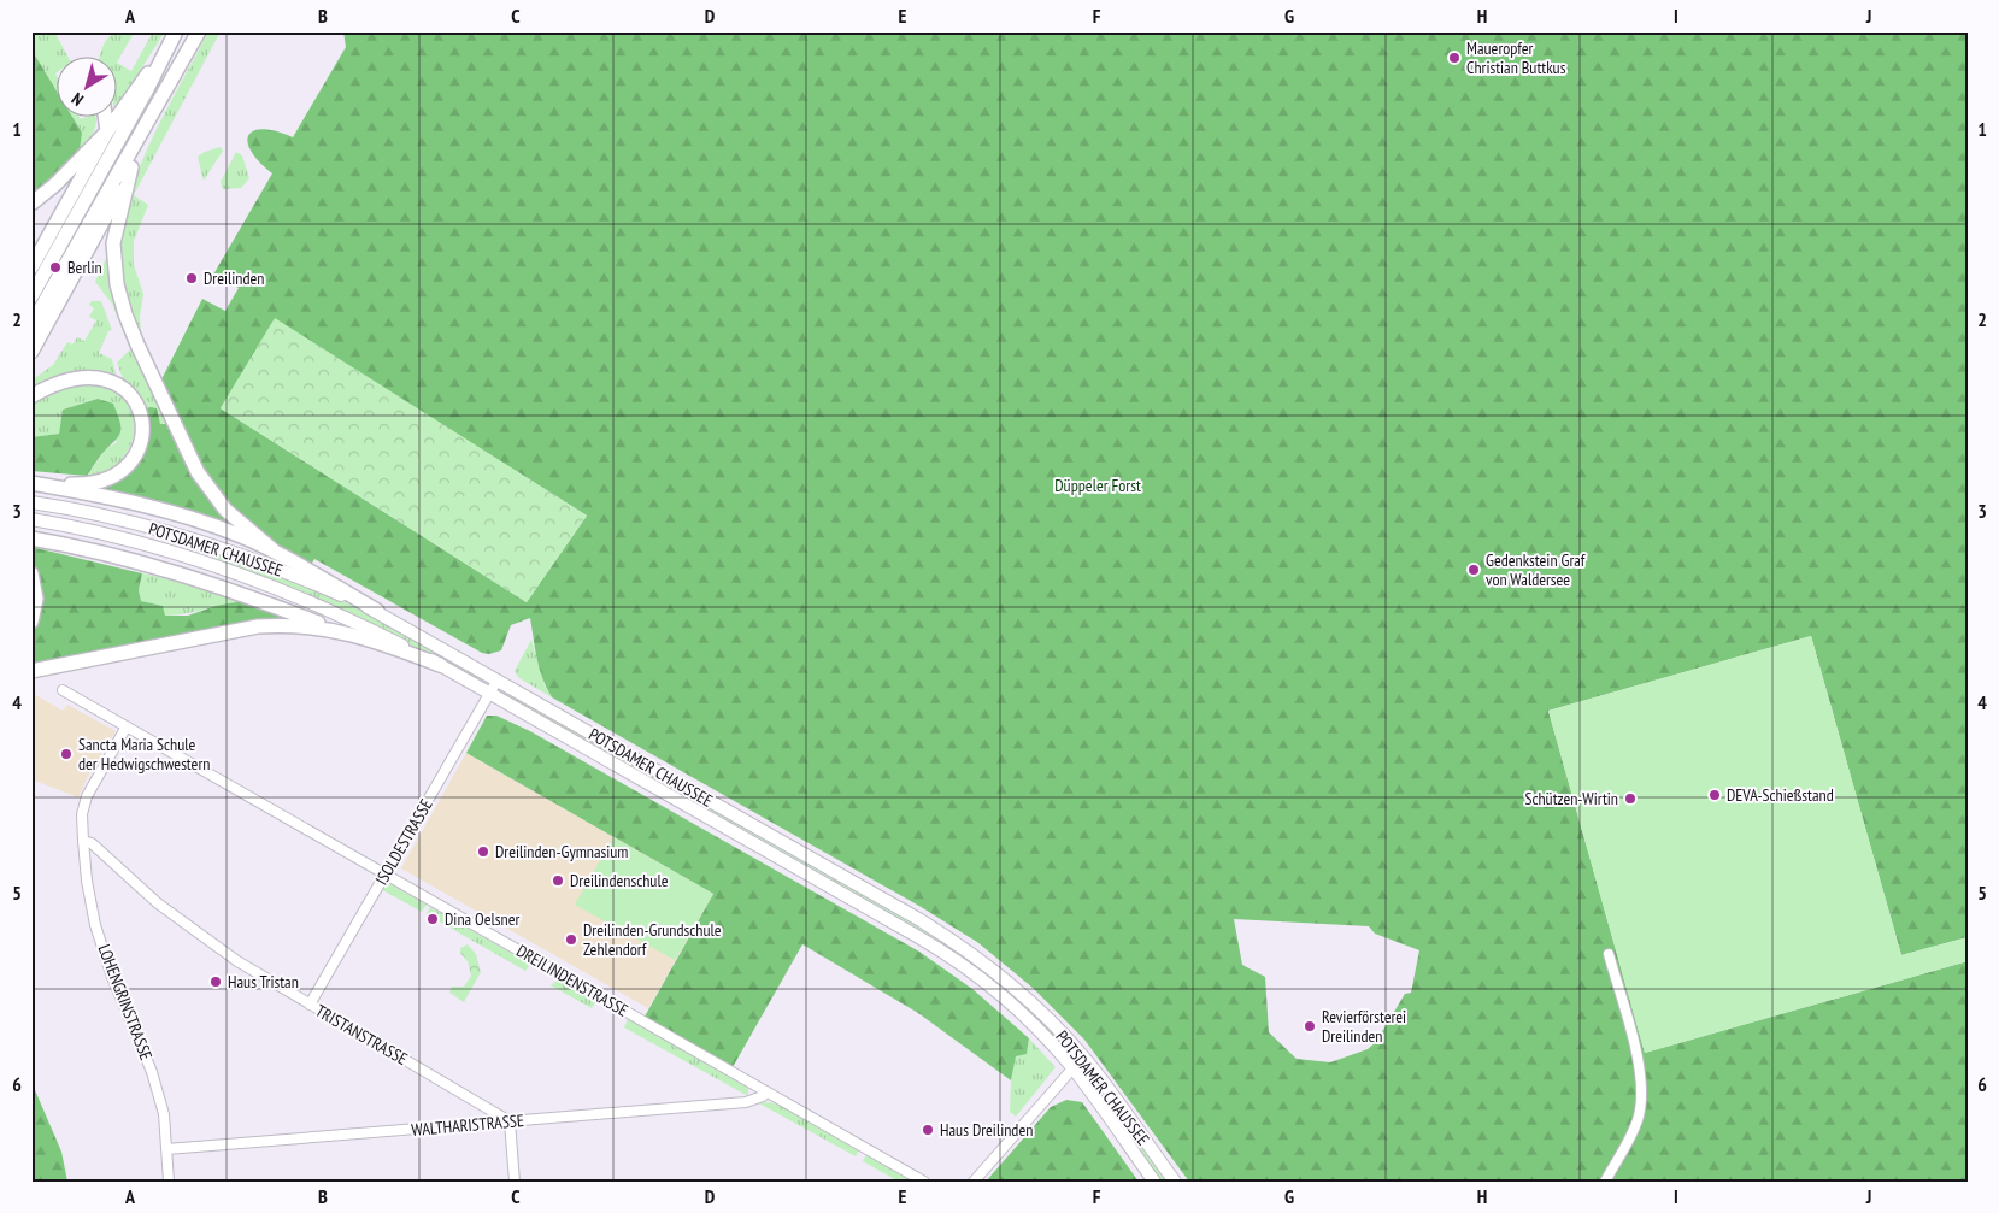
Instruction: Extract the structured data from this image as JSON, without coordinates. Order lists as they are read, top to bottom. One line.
{"streets":{"main road":["POTSDAMER CHAUSSEE"],"street":["ISOLDESTRASSE","DREILINDENSTRASSE","LOHENGRINSTRASSE","TRISTANSTRASSE","WALTHARISTRASSE"]},"crossings":[["POTSDAMER CHAUSSEE","ISOLDESTRASSE"],["ISOLDESTRASSE","DREILINDENSTRASSE"],["ISOLDESTRASSE","TRISTANSTRASSE"],["DREILINDENSTRASSE","LOHENGRINSTRASSE"],["DREILINDENSTRASSE","WALTHARISTRASSE"],["LOHENGRINSTRASSE","TRISTANSTRASSE"],["LOHENGRINSTRASSE","WALTHARISTRASSE"],["TRISTANSTRASSE","WALTHARISTRASSE"]],"parks":["Düppeler Forst"],"places":["Maueropfer Christian Buttkus","Berlin","Dreilinden","Gedenkstein Graf von Waldersee","Sancta Maria Schule der Hedwigschwestern","DEVA-Schießstand","Schützen-Wirtin","Dreilinden-Gymnasium","Dreilindenschule","Dina Oelsner","Dreilinden-Grundschule Zehlendorf","Haus Tristan","Revierförsterei Dreilinden","Haus Dreilinden"],"north":"bottom left","grid":{"columns":["A","B","C","D","E","F","G","H","I","J"],"rows":["1","2","3","4","5","6"]}}
